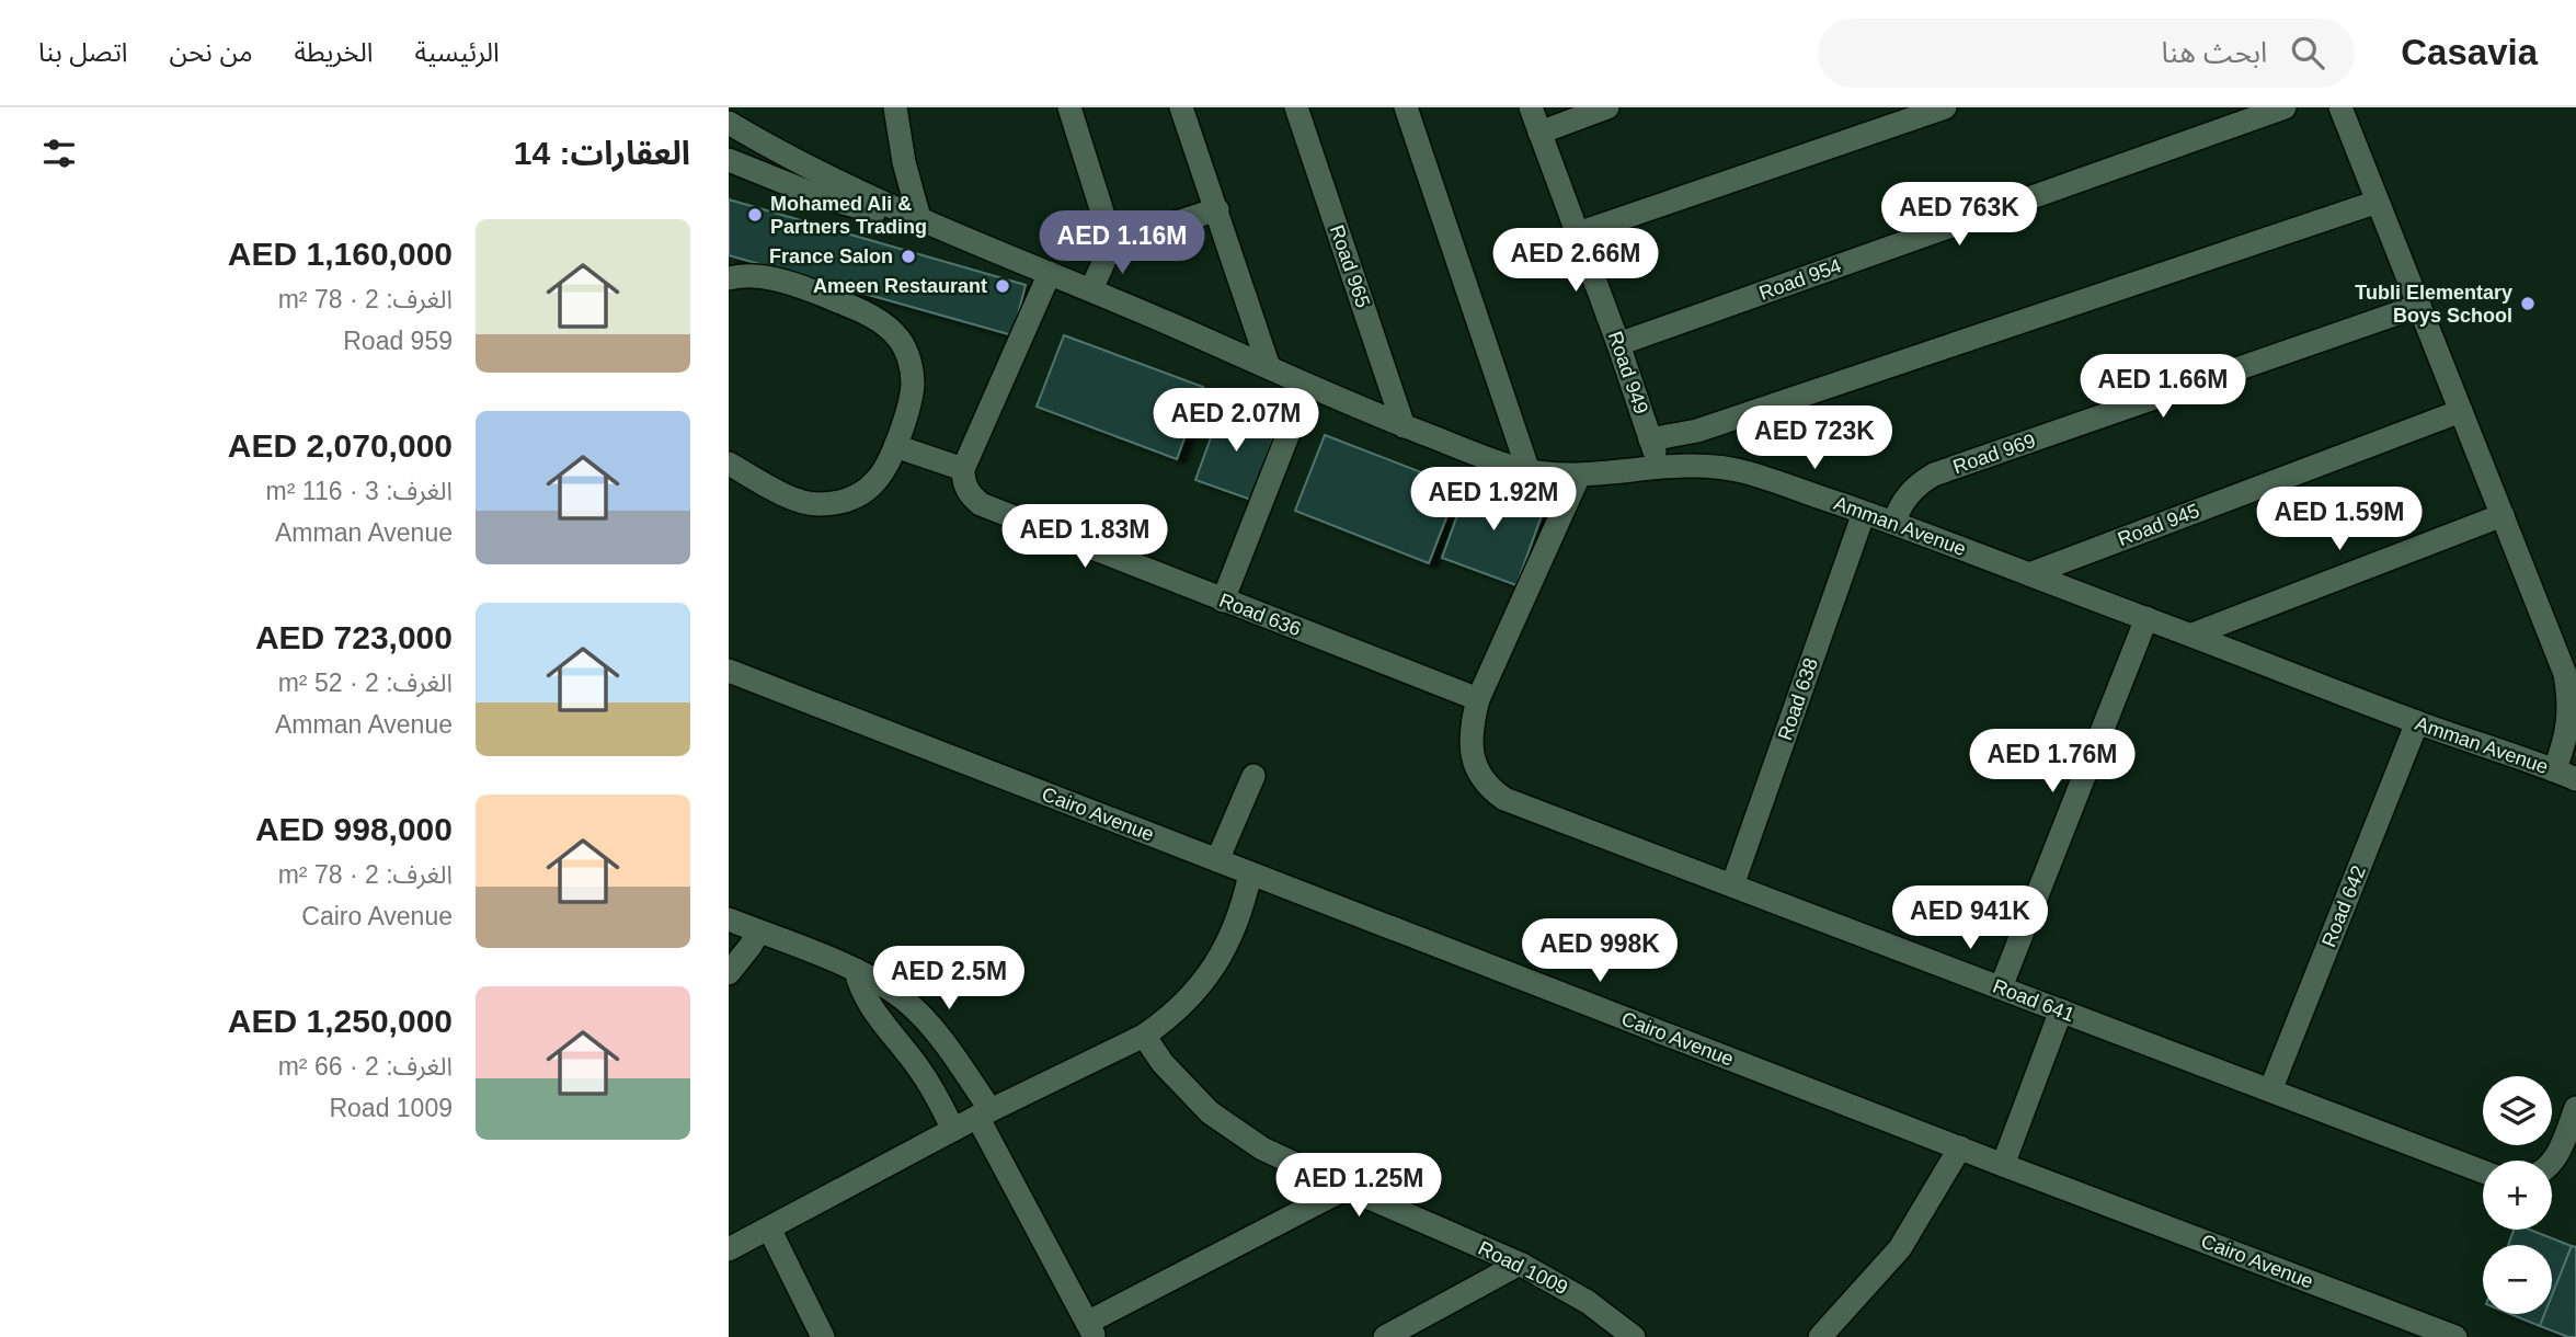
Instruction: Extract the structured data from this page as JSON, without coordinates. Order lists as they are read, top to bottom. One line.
{"streets":{"street":["Road 965","Road 954","Road 949","Road 969","Road 945","Amman Avenue","Road 636","Road 638","Cairo Avenue","Road 642","Road 641","Road 1009"]},"crossings":[["Road 965","Amman Avenue"],["Road 954","Road 949"],["Road 949","Amman Avenue"],["Road 969","Amman Avenue"],["Road 945","Amman Avenue"],["Amman Avenue","Road 638"],["Amman Avenue","Road 642"],["Amman Avenue","Road 641"],["Road 636","Road 641"],["Road 638","Road 641"],["Road 642","Road 641"]],"places":["Mohamed Ali & Partners Trading","France Salon","Ameen Restaurant","Tubli Elementary Boys School"],"page":{"header":"Casavia","search":"ابحث هنا","nav":["الرئيسية","الخريطة","من نحن","اتصل بنا"],"heading":"العقارات: 14","price":["AED 763K","AED 1.16M","AED 2.66M","AED 1.66M","AED 2.07M","AED 723K","AED 1.92M","AED 1.59M","AED 1.83M","AED 1.76M","AED 941K","AED 998K","AED 2.5M","AED 1.25M"],"list":[{"name":"AED 1,160,000","note":"الغرف: 2 · 78 m² · Road 959"},{"name":"AED 2,070,000","note":"الغرف: 3 · 116 m² · Amman Avenue"},{"name":"AED 723,000","note":"الغرف: 2 · 52 m² · Amman Avenue"},{"name":"AED 998,000","note":"الغرف: 2 · 78 m² · Cairo Avenue"},{"name":"AED 1,250,000","note":"الغرف: 2 · 66 m² · Road 1009"}],"map_buttons":["+","−"]}}
